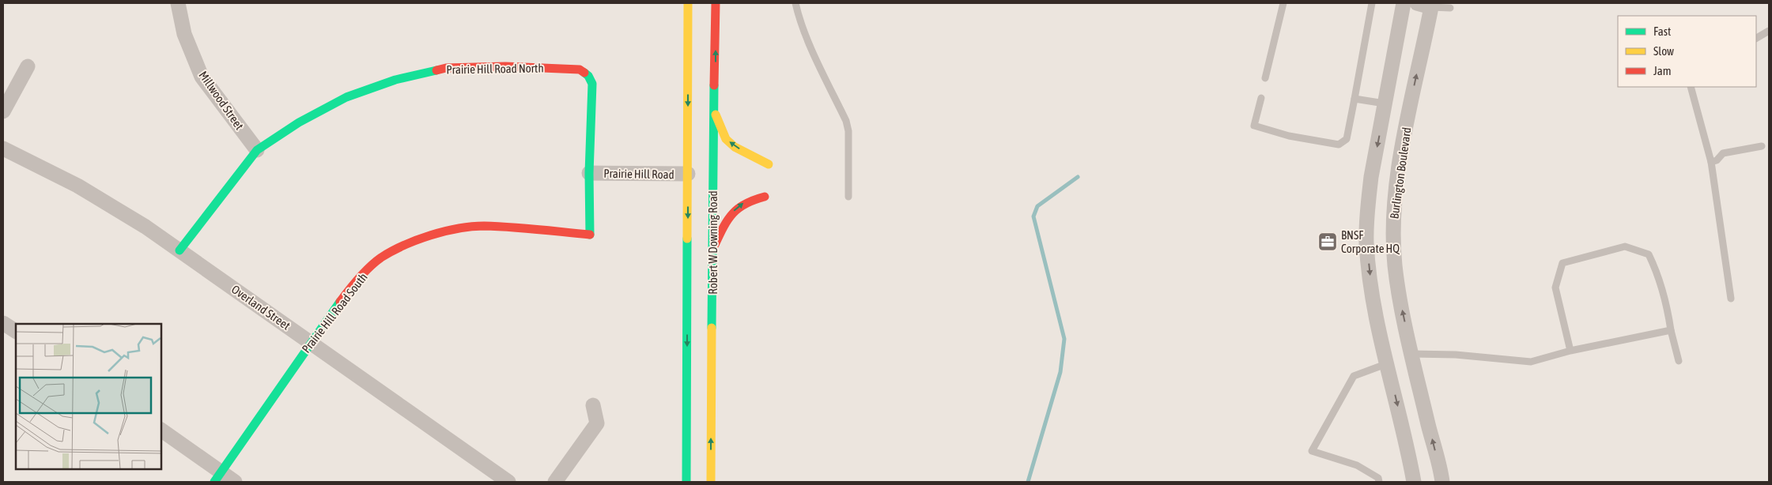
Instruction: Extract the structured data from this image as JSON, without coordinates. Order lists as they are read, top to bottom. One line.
{"streets":{"main road":["Prairie Hill Road North","Robert W Downing Road","Prairie Hill Road South"],"street":["Millwood Street","Burlington Boulevard","Prairie Hill Road","Overland Street"]},"crossings":[["Prairie Hill Road North","Millwood Street"],["Prairie Hill Road North","Prairie Hill Road"],["Prairie Hill Road North","Overland Street"],["Prairie Hill Road North","Prairie Hill Road South"],["Prairie Hill Road","Robert W Downing Road"],["Prairie Hill Road","Prairie Hill Road South"],["Overland Street","Prairie Hill Road South"]],"places":{"office":["BNSF Corporate HQ"]},"legend":["Fast","Slow","Jam"]}
